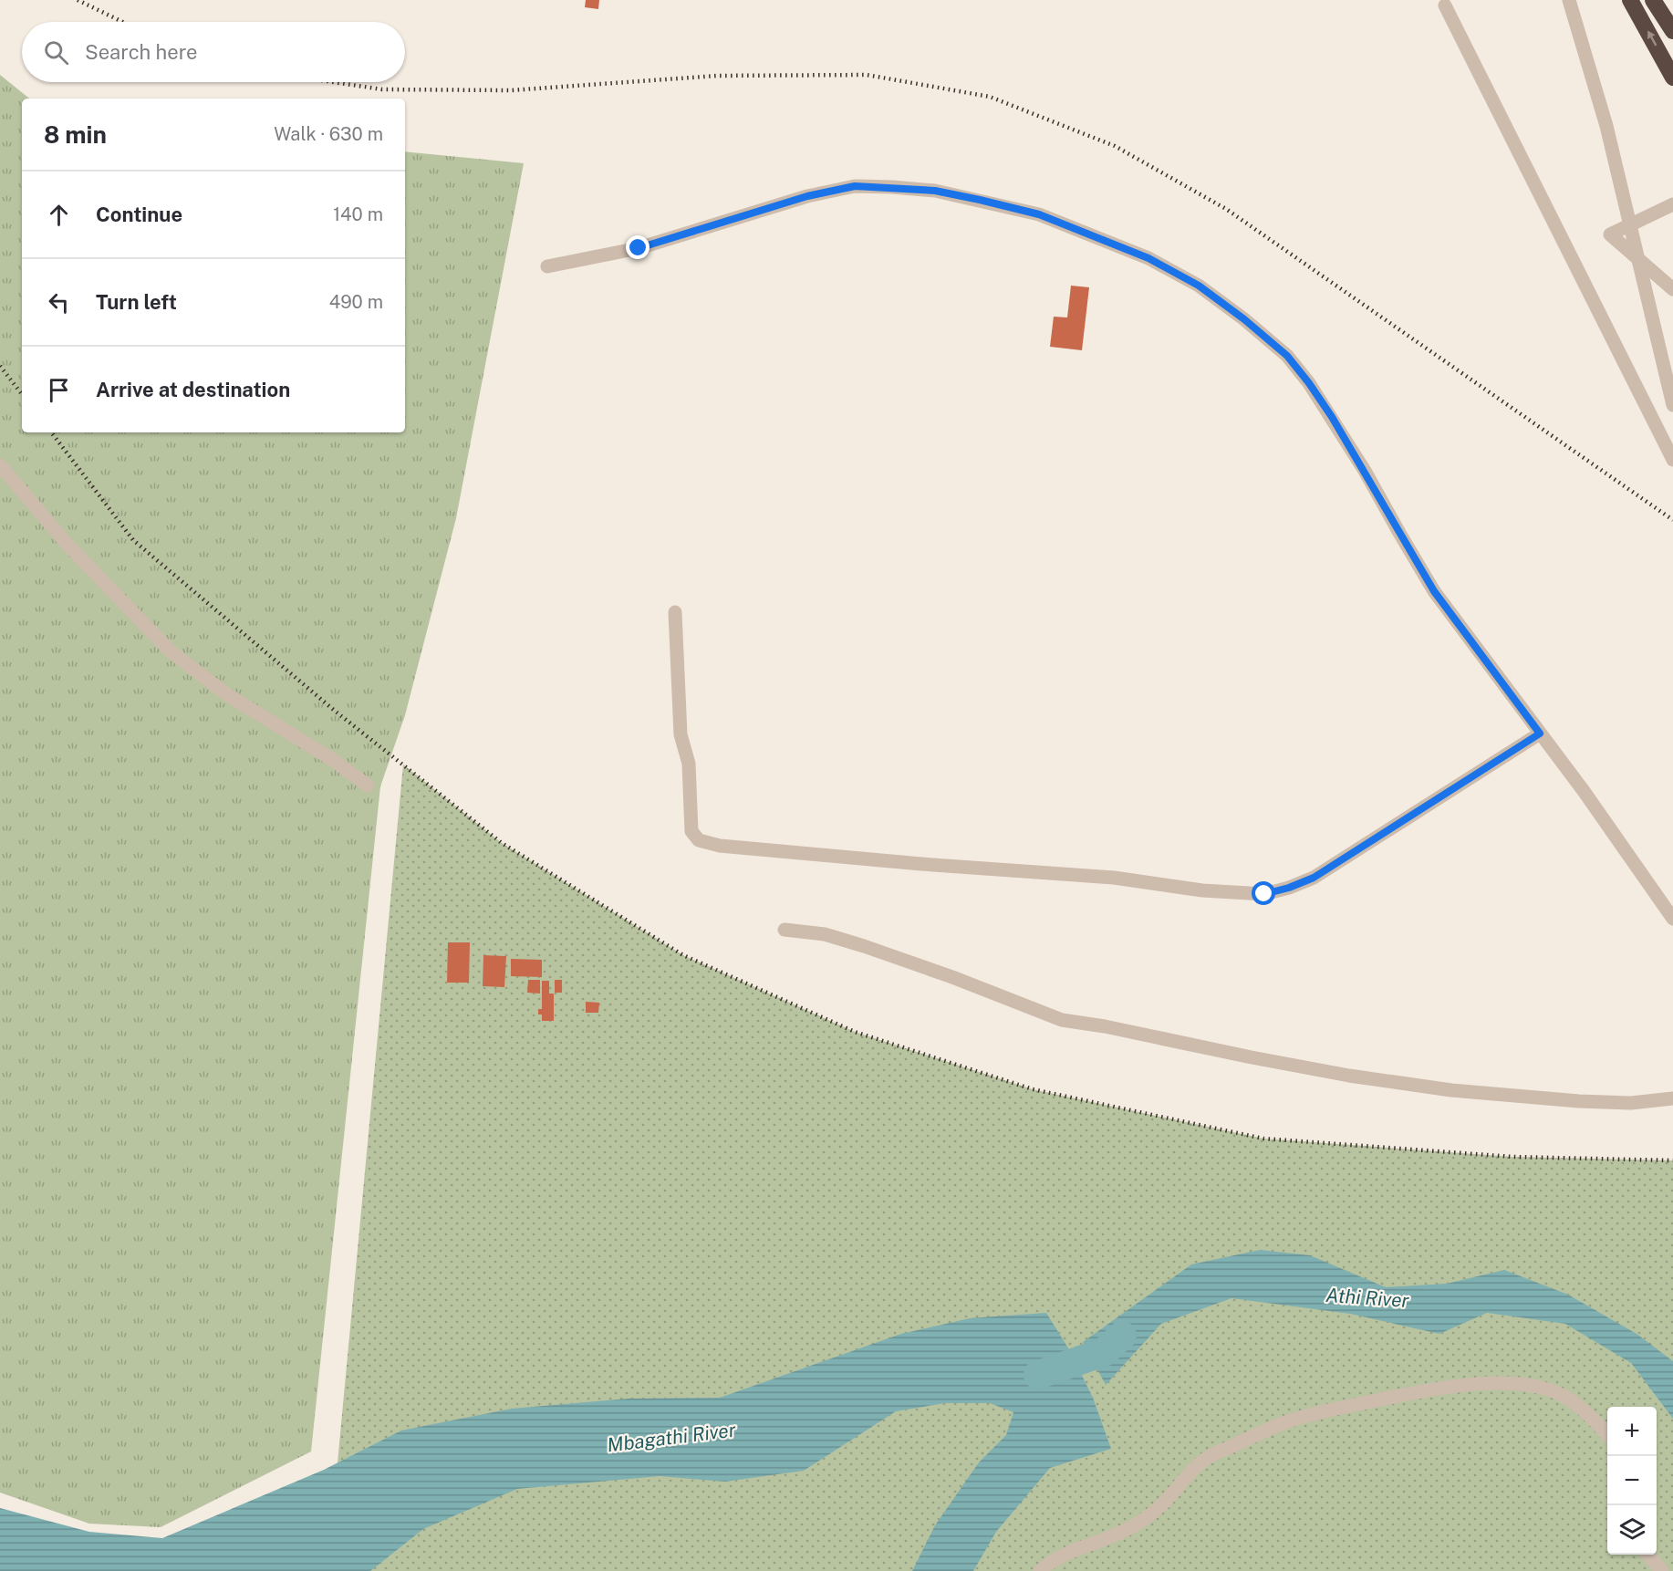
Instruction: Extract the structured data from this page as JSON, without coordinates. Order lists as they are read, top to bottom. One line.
{"water":["Athi River","Mbagathi River"],"page":{"search":"Search here","heading":["8 min","Walk · 630 m"],"list":[["Continue","140 m"],["Turn left","490 m"],"Arrive at destination"],"map_buttons":["+","−"]}}
